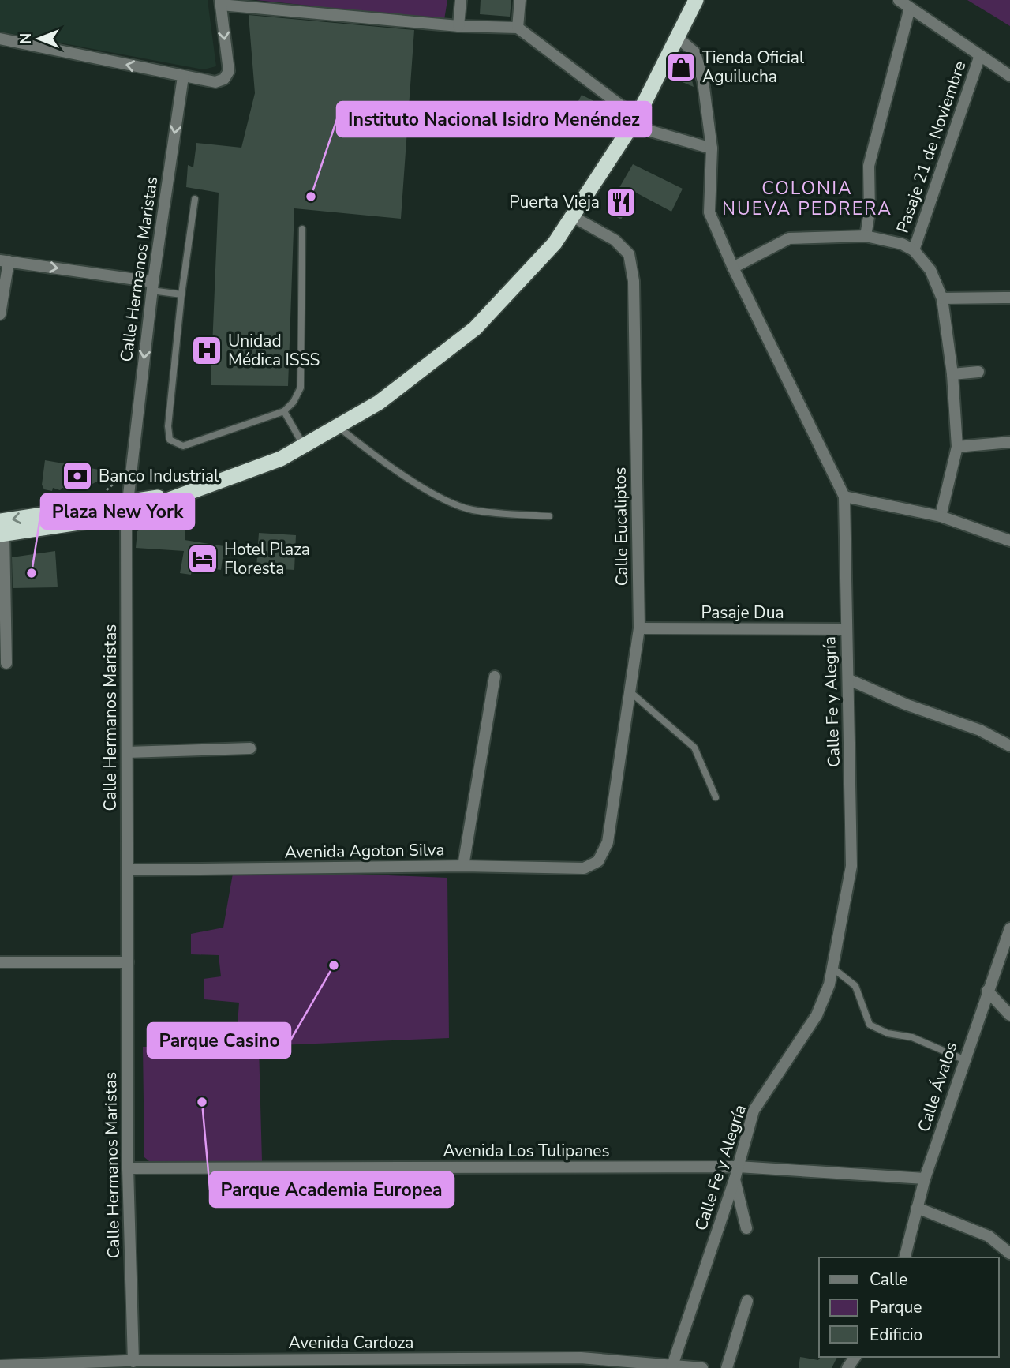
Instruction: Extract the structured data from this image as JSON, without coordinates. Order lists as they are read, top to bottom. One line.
{"streets":{"street":["Pasaje 21 de Noviembre","Calle Hermanos Maristas","Calle Eucaliptos","Pasaje Dua","Calle Fe y Alegría","Avenida Agoton Silva","Calle Ávalos","Avenida Los Tulipanes","Avenida Cardoza"]},"crossings":[["Calle Hermanos Maristas","Avenida Agoton Silva"],["Calle Hermanos Maristas","Avenida Los Tulipanes"],["Calle Hermanos Maristas","Avenida Cardoza"],["Calle Eucaliptos","Pasaje Dua"],["Calle Eucaliptos","Avenida Agoton Silva"],["Pasaje Dua","Calle Fe y Alegría"],["Calle Fe y Alegría","Avenida Los Tulipanes"],["Calle Fe y Alegría","Avenida Cardoza"],["Calle Ávalos","Avenida Los Tulipanes"]],"districts":["COLONIA NUEVA PEDRERA"],"places":{"shop":["Tienda Oficial Aguilucha"],"other":["Instituto Nacional Isidro Menéndez","Plaza New York","Parque Casino","Parque Academia Europea"],"restaurant":["Puerta Vieja"],"hospital":["Unidad Médica ISSS"],"bank":["Banco Industrial"],"hotel":["Hotel Plaza Floresta"]},"legend":["Calle","Parque","Edificio"],"north":"left"}
